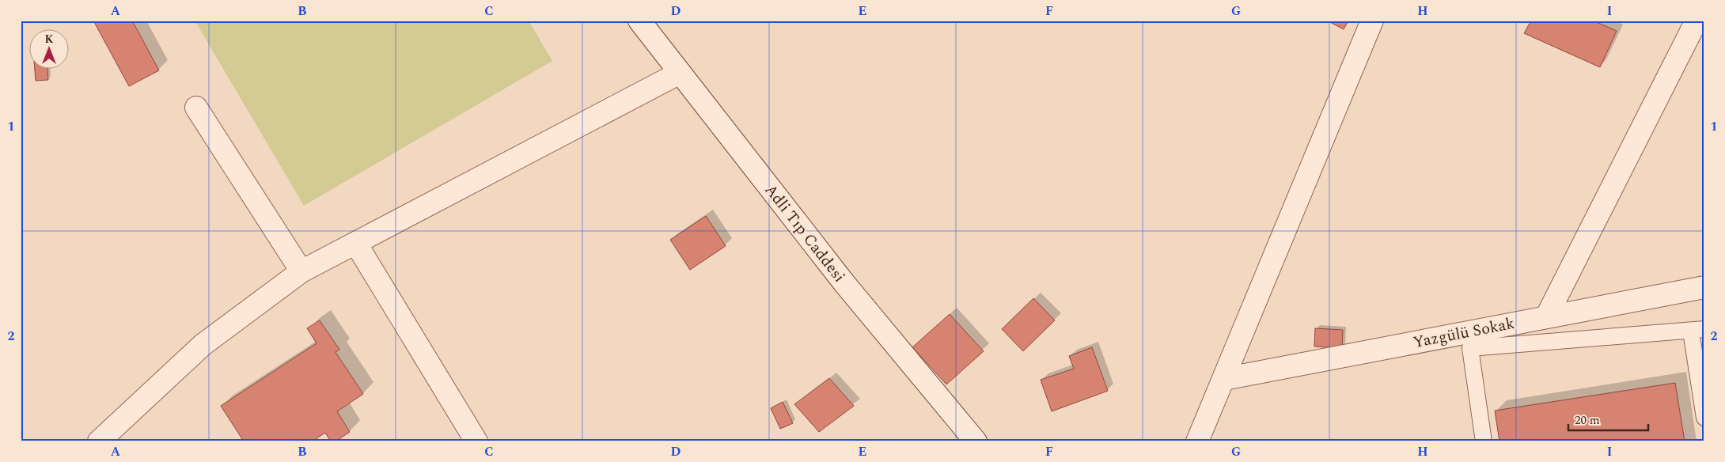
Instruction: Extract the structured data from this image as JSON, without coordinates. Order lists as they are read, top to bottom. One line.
{"streets":{"street":["Adli Tıp Caddesi","Yazgülü Sokak"]},"scale_bar":"20 m","north":"top","grid":{"columns":["A","B","C","D","E","F","G","H","I"],"rows":["1","2"]}}
